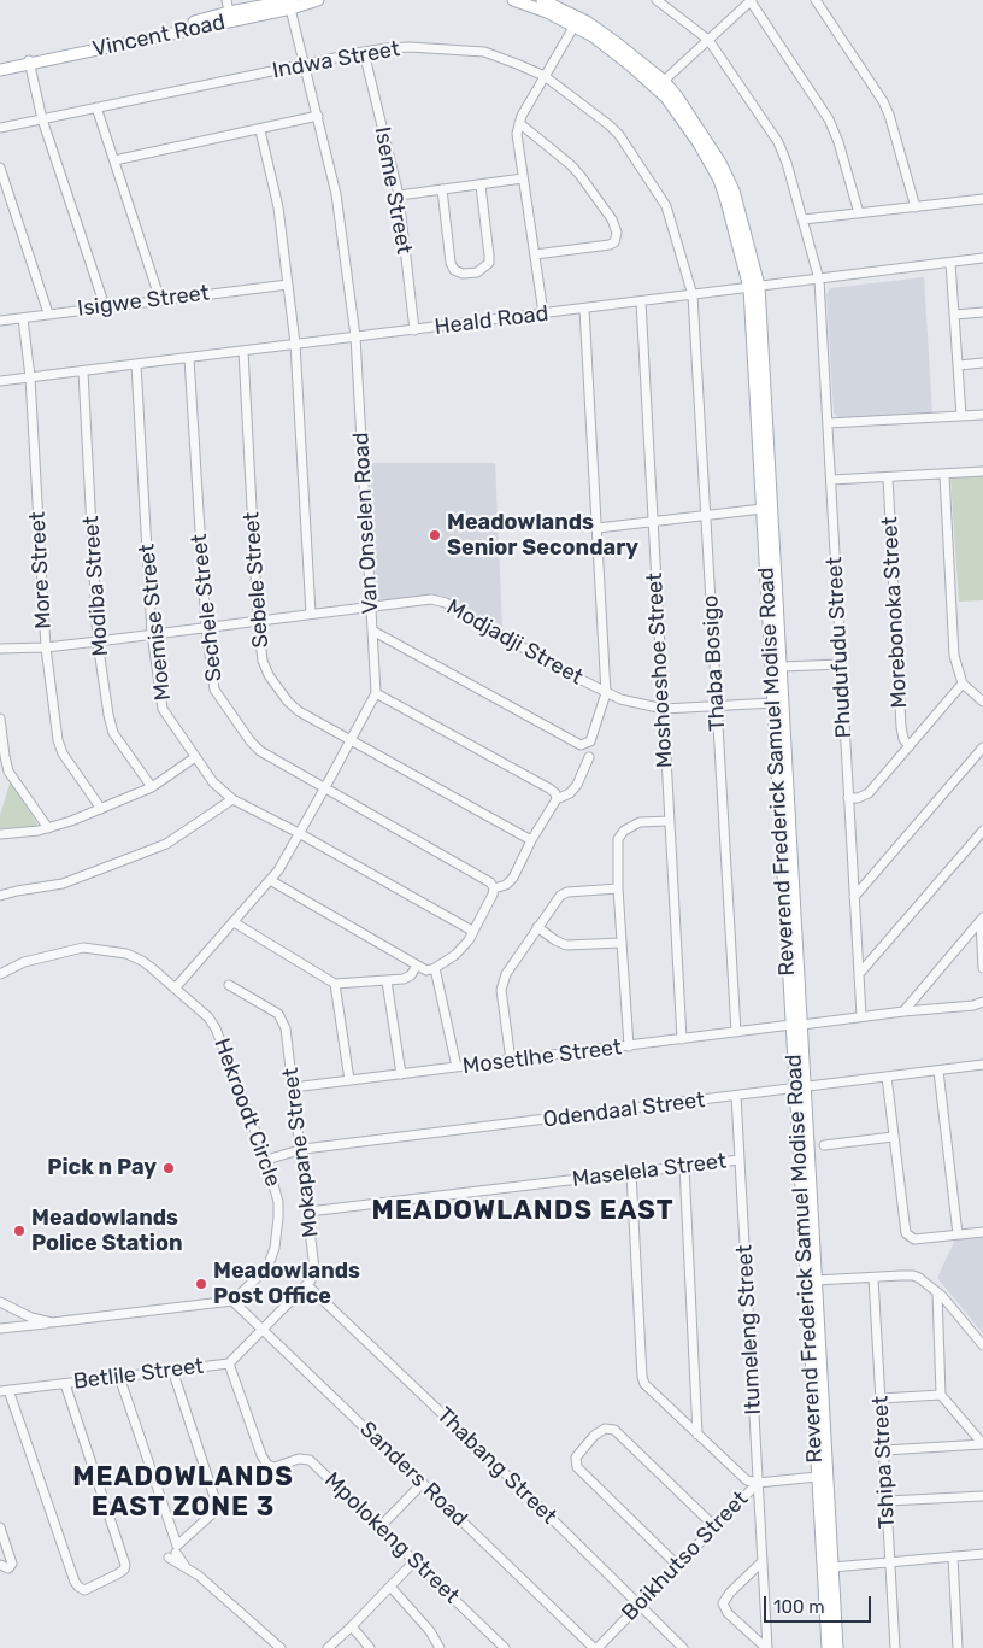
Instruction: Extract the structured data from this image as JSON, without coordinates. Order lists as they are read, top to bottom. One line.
{"streets":{"main road":["Vincent Road","Reverend Frederick Samuel Modise Road"],"street":["Indwa Street","Iseme Street","Isigwe Street","Heald Road","Van Onselen Road","More Street","Sebele Street","Modiba Street","Sechele Street","Morebonoka Street","Moemise Street","Modjadji Street","Phudufudu Street","Thaba Bosigo","Moshoeshoe Street","Mosetlhe Street","Odendaal Street","Hekroodt Circle","Mokapane Street","Maselela Street","Itumeleng Street","Betlile Street","Tshipa Street","Thabang Street","Sanders Road","Mpolokeng Street","Boikhutso Street"]},"crossings":[["Vincent Road","Van Onselen Road"],["Indwa Street","Iseme Street"],["Indwa Street","Heald Road"],["Indwa Street","Van Onselen Road"],["Indwa Street","Thaba Bosigo"],["Iseme Street","Heald Road"],["Isigwe Street","More Street"],["Heald Road","Van Onselen Road"],["Heald Road","More Street"],["Heald Road","Sebele Street"],["Heald Road","Modiba Street"],["Heald Road","Sechele Street"],["Heald Road","Moemise Street"],["Heald Road","Phudufudu Street"],["Heald Road","Thaba Bosigo"],["Heald Road","Moshoeshoe Street"],["Heald Road","Reverend Frederick Samuel Modise Road"],["Van Onselen Road","Modjadji Street"],["More Street","Modjadji Street"],["Sebele Street","Modjadji Street"],["Modiba Street","Modjadji Street"],["Sechele Street","Modjadji Street"],["Moemise Street","Modjadji Street"],["Modjadji Street","Thaba Bosigo"],["Modjadji Street","Moshoeshoe Street"],["Modjadji Street","Reverend Frederick Samuel Modise Road"],["Phudufudu Street","Mosetlhe Street"],["Thaba Bosigo","Mosetlhe Street"],["Moshoeshoe Street","Mosetlhe Street"],["Reverend Frederick Samuel Modise Road","Mosetlhe Street"],["Reverend Frederick Samuel Modise Road","Odendaal Street"],["Reverend Frederick Samuel Modise Road","Boikhutso Street"],["Mosetlhe Street","Mokapane Street"],["Odendaal Street","Hekroodt Circle"],["Odendaal Street","Mokapane Street"],["Odendaal Street","Itumeleng Street"],["Hekroodt Circle","Sanders Road"],["Mokapane Street","Maselela Street"],["Mokapane Street","Thabang Street"],["Maselela Street","Itumeleng Street"],["Itumeleng Street","Boikhutso Street"],["Betlile Street","Sanders Road"],["Betlile Street","Mpolokeng Street"],["Thabang Street","Boikhutso Street"],["Sanders Road","Boikhutso Street"]],"districts":["MEADOWLANDS EAST","MEADOWLANDS EAST ZONE 3"],"places":["Meadowlands Senior Secondary","Pick n Pay","Meadowlands Police Station","Meadowlands Post Office"],"scale_bar":"100 m"}
